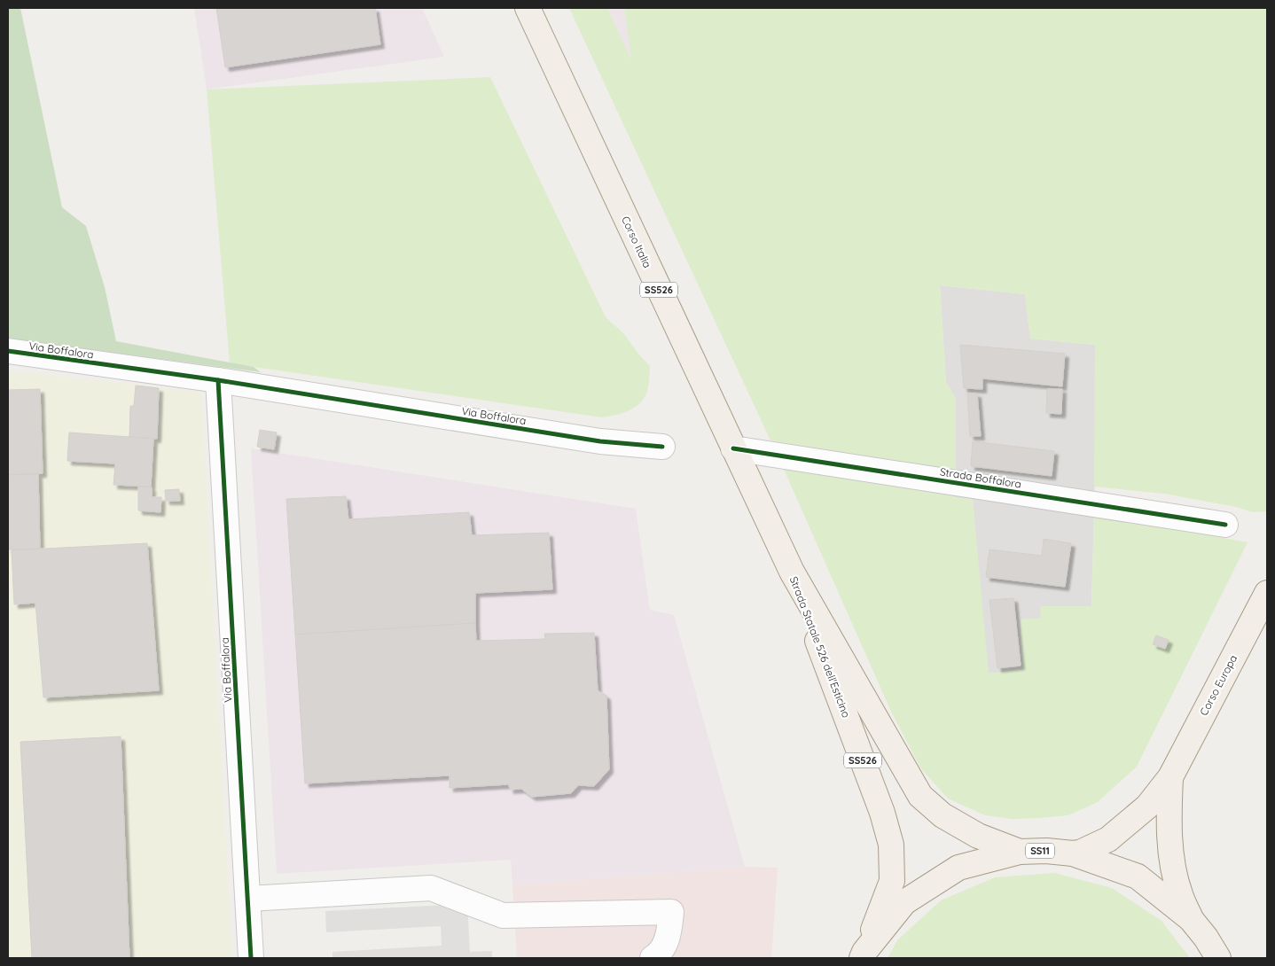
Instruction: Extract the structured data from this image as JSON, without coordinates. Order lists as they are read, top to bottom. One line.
{"streets":{"main road":["Corso Italia","SS526","Strada Statale 526 dell'Esticino","Corso Europa","SS11"],"street":["Via Boffalora","Strada Boffalora"]},"crossings":[["Corso Italia","Strada Boffalora"],["Corso Italia","Strada Statale 526 dell'Esticino"],["Strada Statale 526 dell'Esticino","Corso Europa"]]}
